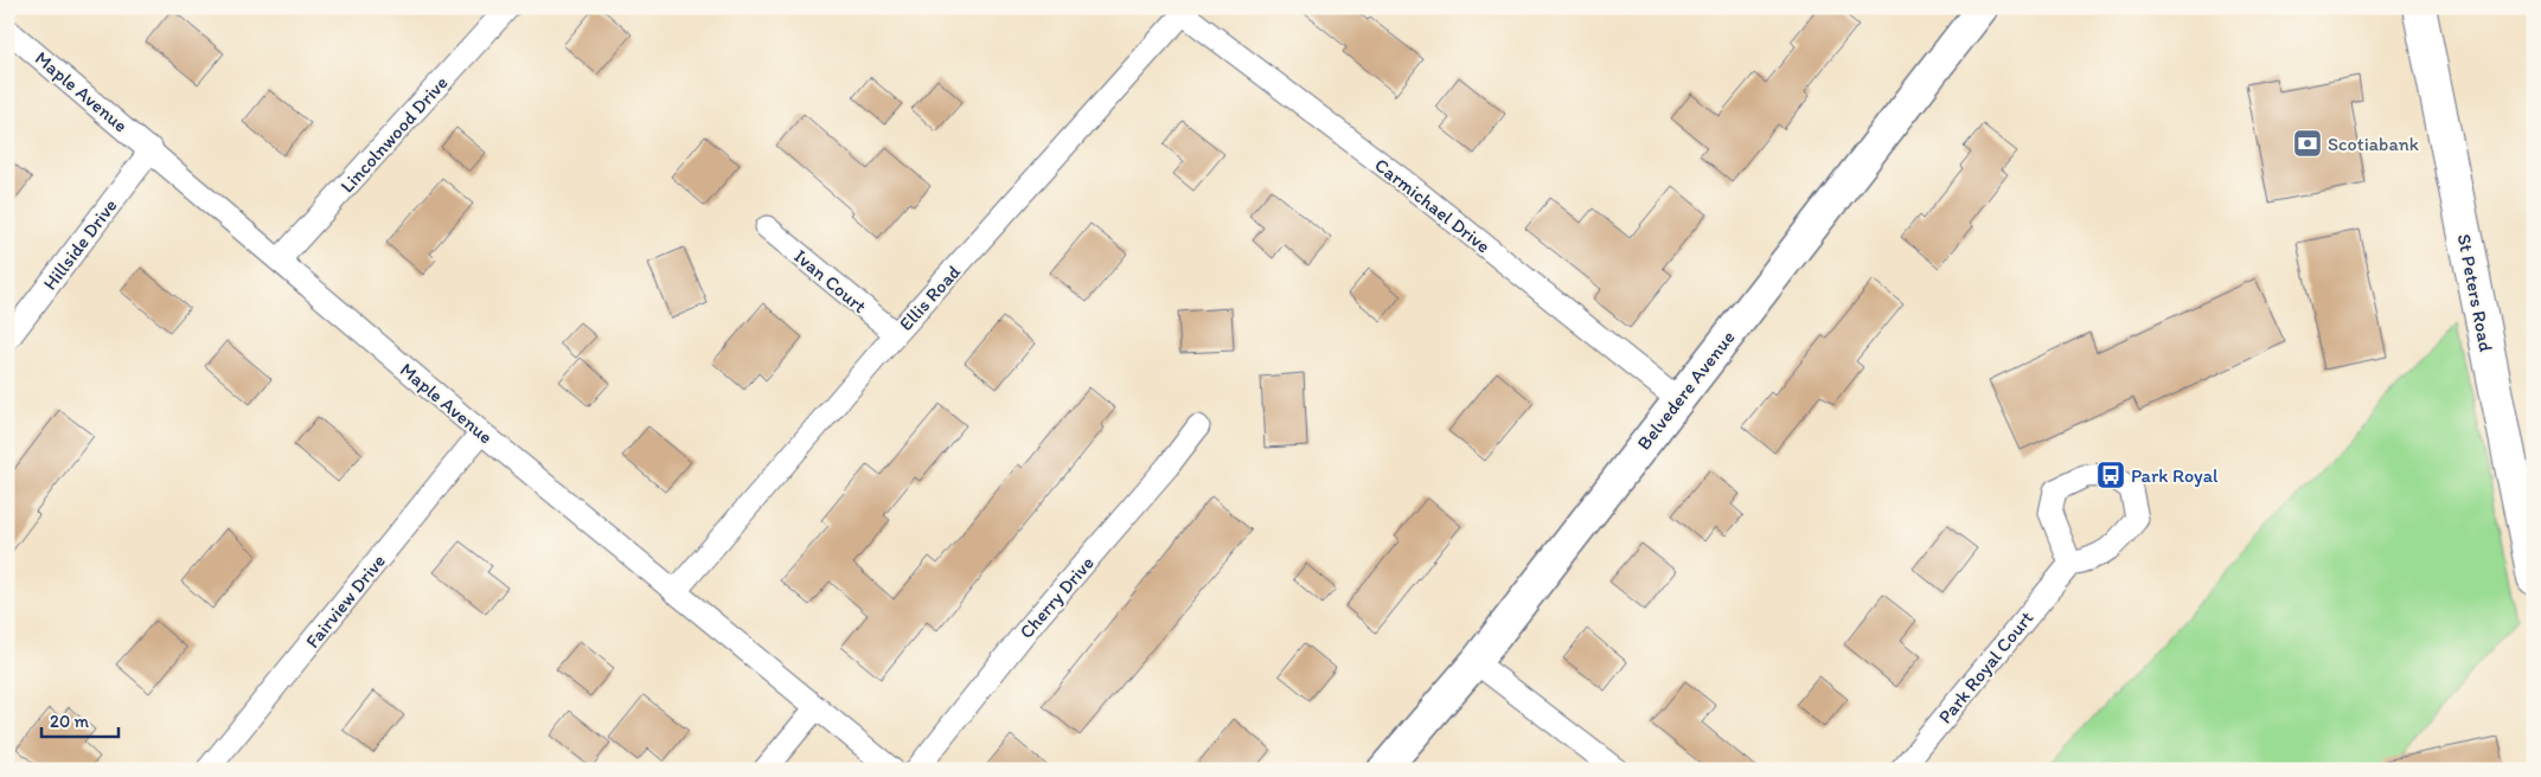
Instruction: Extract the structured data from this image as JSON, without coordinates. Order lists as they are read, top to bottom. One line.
{"streets":{"main road":["St Peters Road","Belvedere Avenue"],"street":["Maple Avenue","Lincolnwood Drive","Carmichael Drive","Hillside Drive","Ivan Court","Ellis Road","Cherry Drive","Fairview Drive","Park Royal Court"]},"crossings":[["Maple Avenue","Lincolnwood Drive"],["Maple Avenue","Hillside Drive"],["Maple Avenue","Ellis Road"],["Maple Avenue","Fairview Drive"],["Carmichael Drive","Ellis Road"],["Carmichael Drive","Belvedere Avenue"],["Ivan Court","Ellis Road"]],"places":{"bank":["Scotiabank"],"bus stop":["Park Royal"]},"scale_bar":"20 m"}
